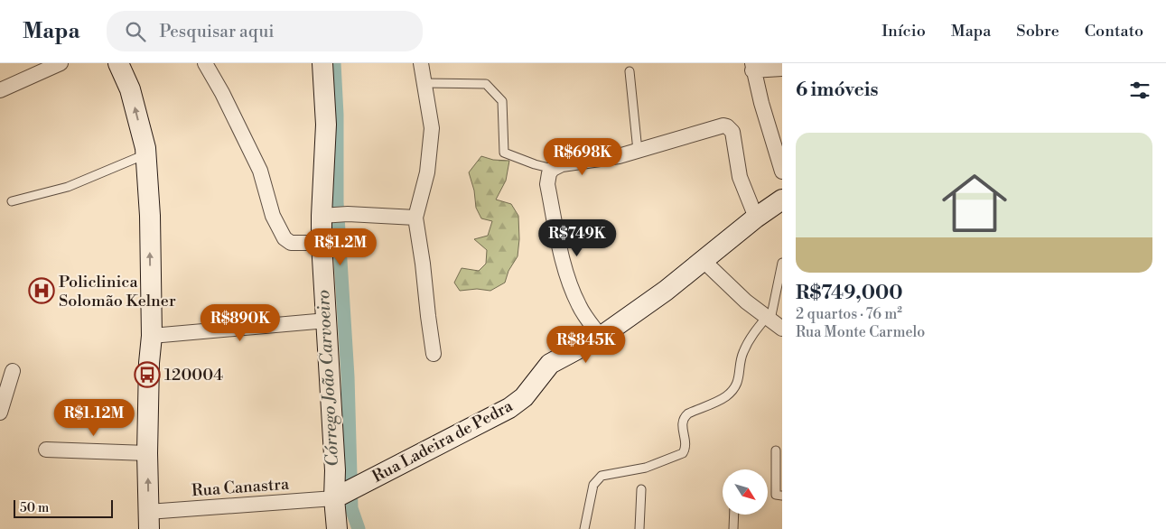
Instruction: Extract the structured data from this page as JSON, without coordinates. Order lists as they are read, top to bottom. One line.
{"streets":{"street":["Rua Ladeira de Pedra","Rua Canastra"]},"crossings":[["Rua Ladeira de Pedra","Rua Canastra"]],"water":["Córrego João Carvoeiro"],"places":{"hospital":["Policlinica Solomão Kelner"],"bus stop":["120004"]},"scale_bar":"50 m","north":"bottom right","page":{"header":"Mapa","search":"Pesquisar aqui","nav":["Início","Mapa","Sobre","Contato"],"heading":"6 imóveis","list":[{"name":"R$749,000","note":"2 quartos · 76 m² · Rua Monte Carmelo"}],"price":["R$698K","R$749K","R$1.2M","R$890K","R$845K","R$1.12M"],"scale":"50 m"}}
